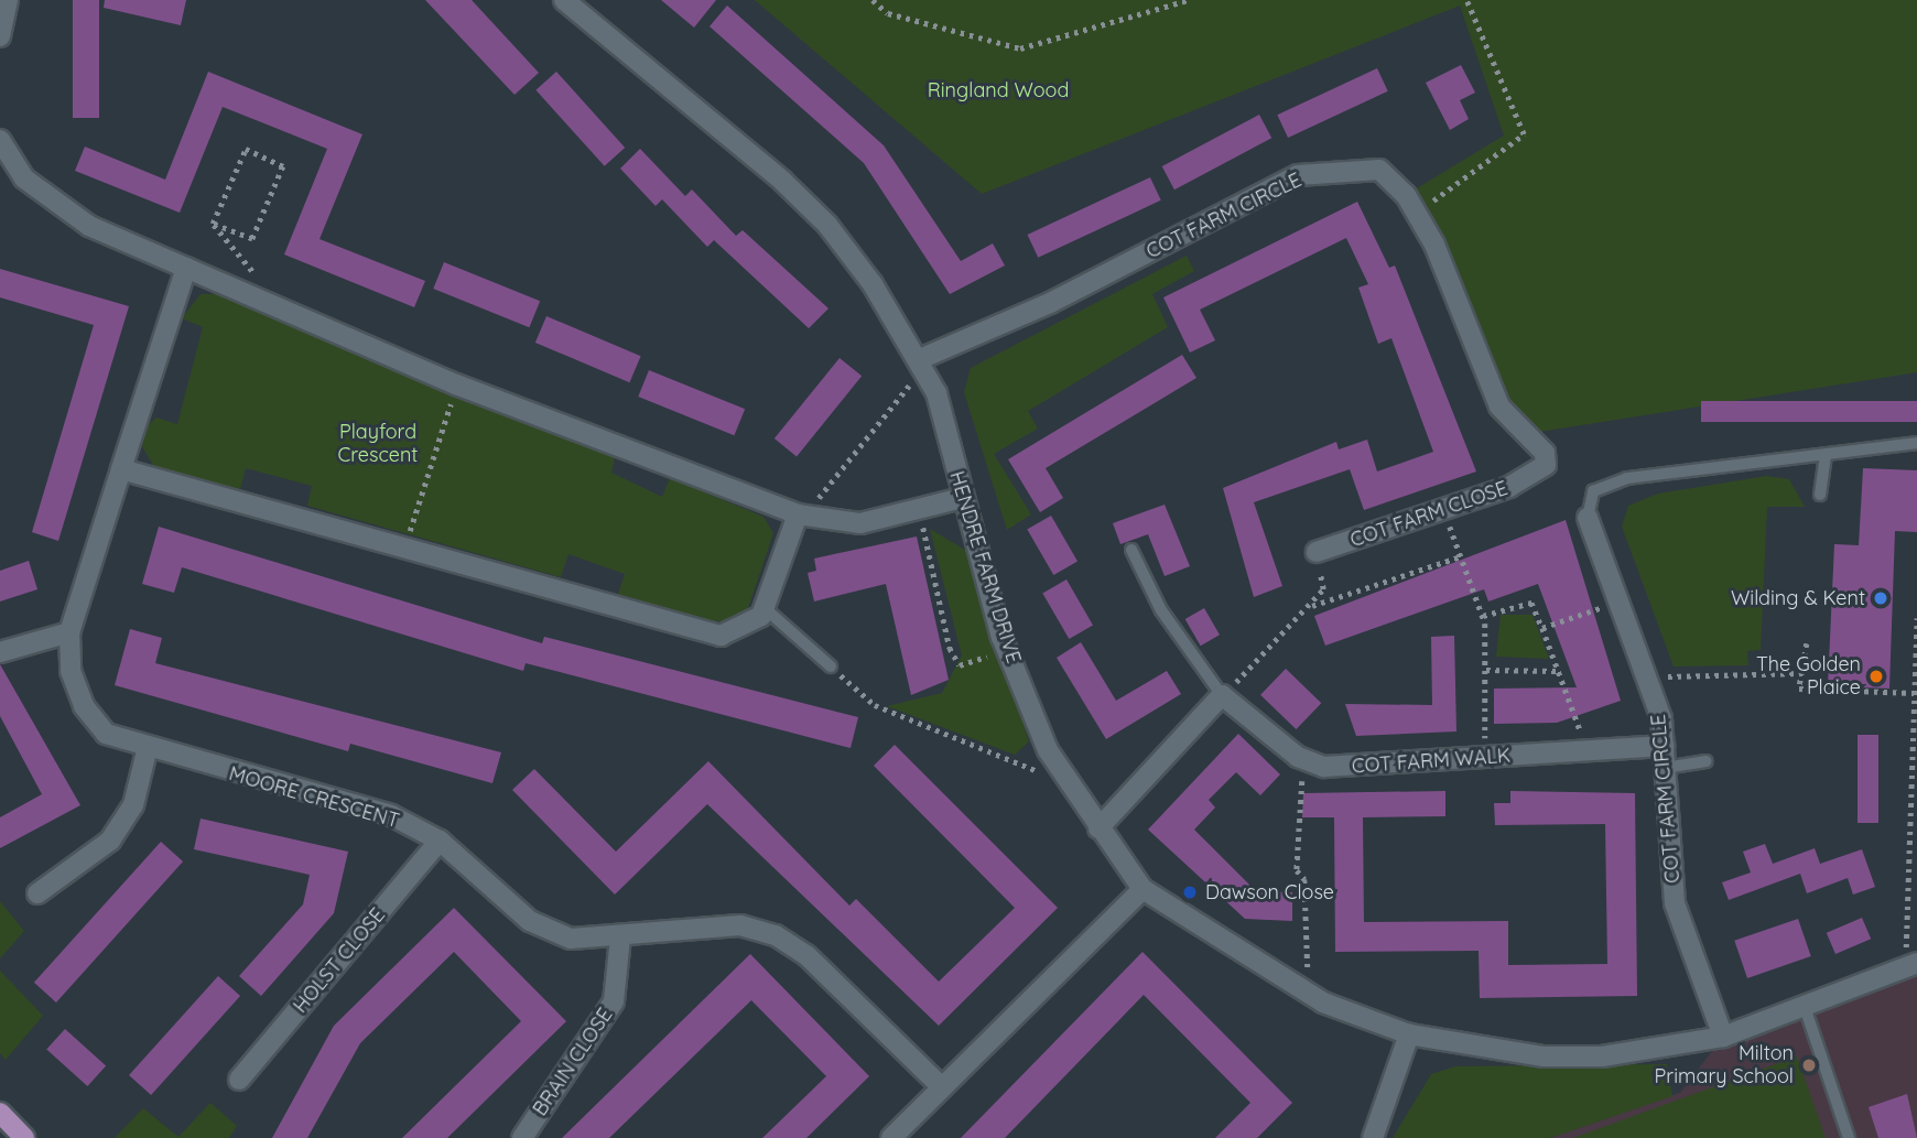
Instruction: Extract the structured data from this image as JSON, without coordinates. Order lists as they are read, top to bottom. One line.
{"streets":{"street":["COT FARM CIRCLE","COT FARM CLOSE","HENDRE FARM DRIVE","COT FARM WALK","MOORE CRESCENT","HOLST CLOSE","BRAIN CLOSE"]},"crossings":[["COT FARM CIRCLE","COT FARM CLOSE"],["COT FARM CIRCLE","HENDRE FARM DRIVE"],["COT FARM CIRCLE","COT FARM WALK"],["MOORE CRESCENT","HOLST CLOSE"],["MOORE CRESCENT","BRAIN CLOSE"]],"parks":["Ringland Wood","Playford Crescent"],"places":["Wilding & Kent","The Golden Plaice","Dawson Close","Milton Primary School"]}
